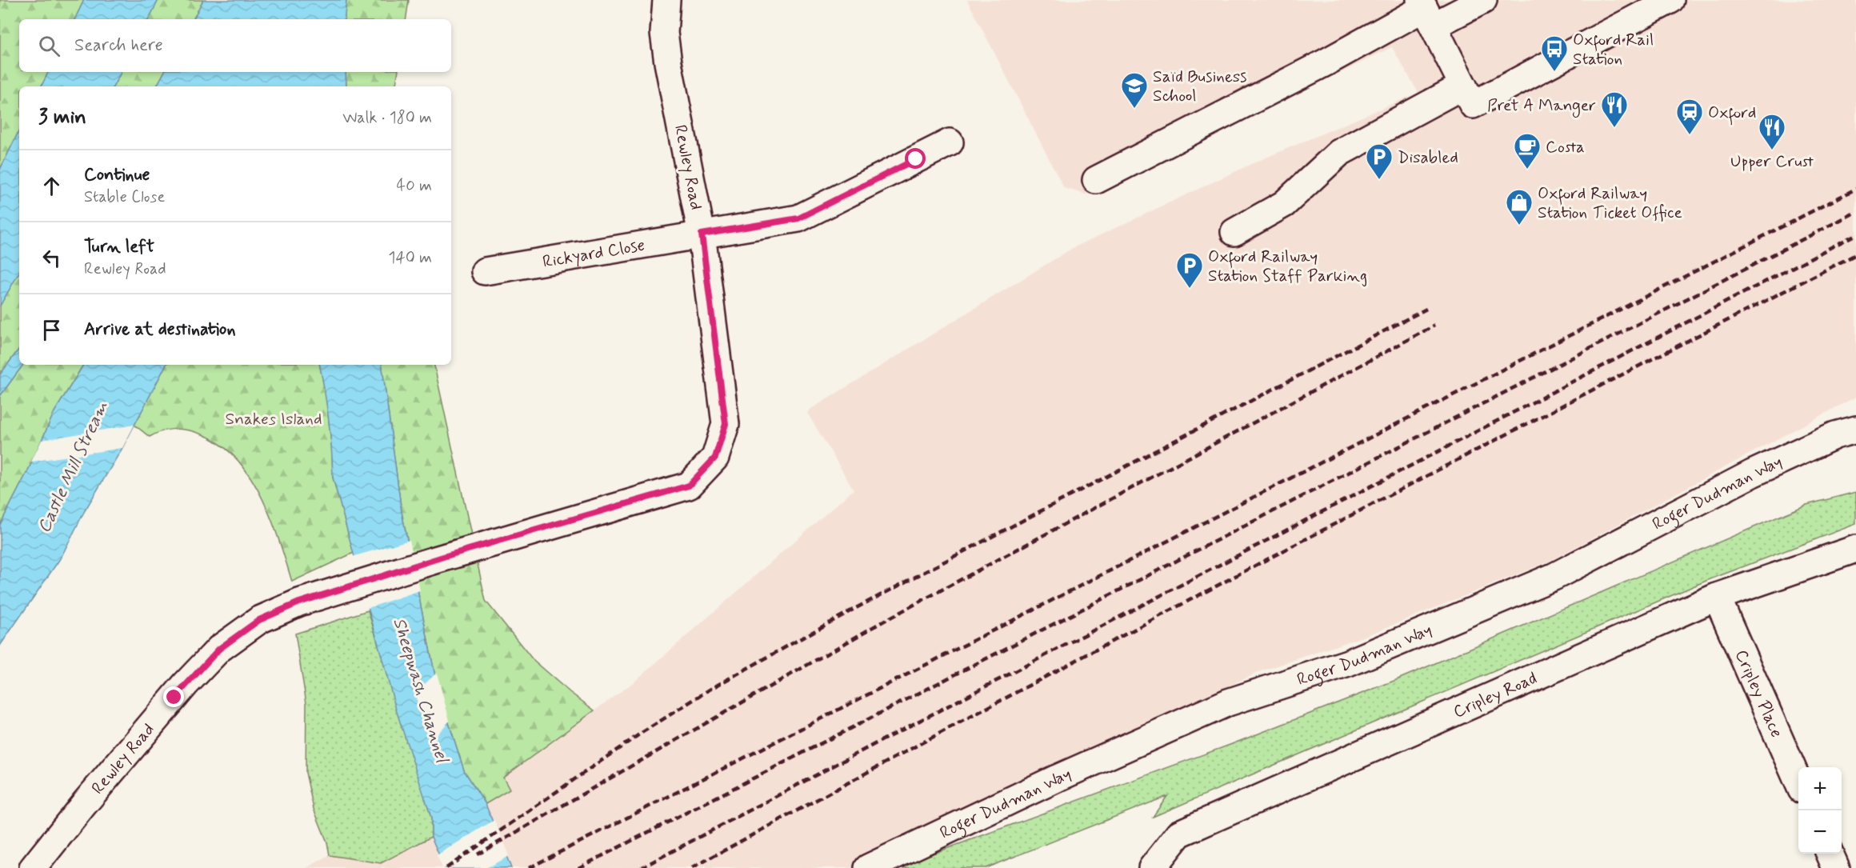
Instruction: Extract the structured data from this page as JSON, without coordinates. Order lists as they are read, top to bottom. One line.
{"streets":{"street":["Rewley Road","Rickyard Close","Roger Dudman Way","Cripley Place","Cripley Road"]},"crossings":[["Rewley Road","Rickyard Close"],["Cripley Place","Cripley Road"]],"water":["Castle Mill Stream","Sheepwash Channel"],"parks":["Snakes Island"],"places":{"bus stop":["Oxford Rail Station"],"school or university":["Saïd Business School"],"restaurant":["Pret A Manger","Upper Crust"],"station":["Oxford"],"cafe":["Costa"],"parking":["Disabled","Oxford Railway Station Staff Parking"],"shop":["Oxford Railway Station Ticket Office"]},"page":{"search":"Search here","heading":["3 min","Walk · 180 m"],"list":[["Continue","Stable Close","40 m"],["Turn left","Rewley Road","140 m"],"Arrive at destination"],"map_buttons":["+","−"]}}
